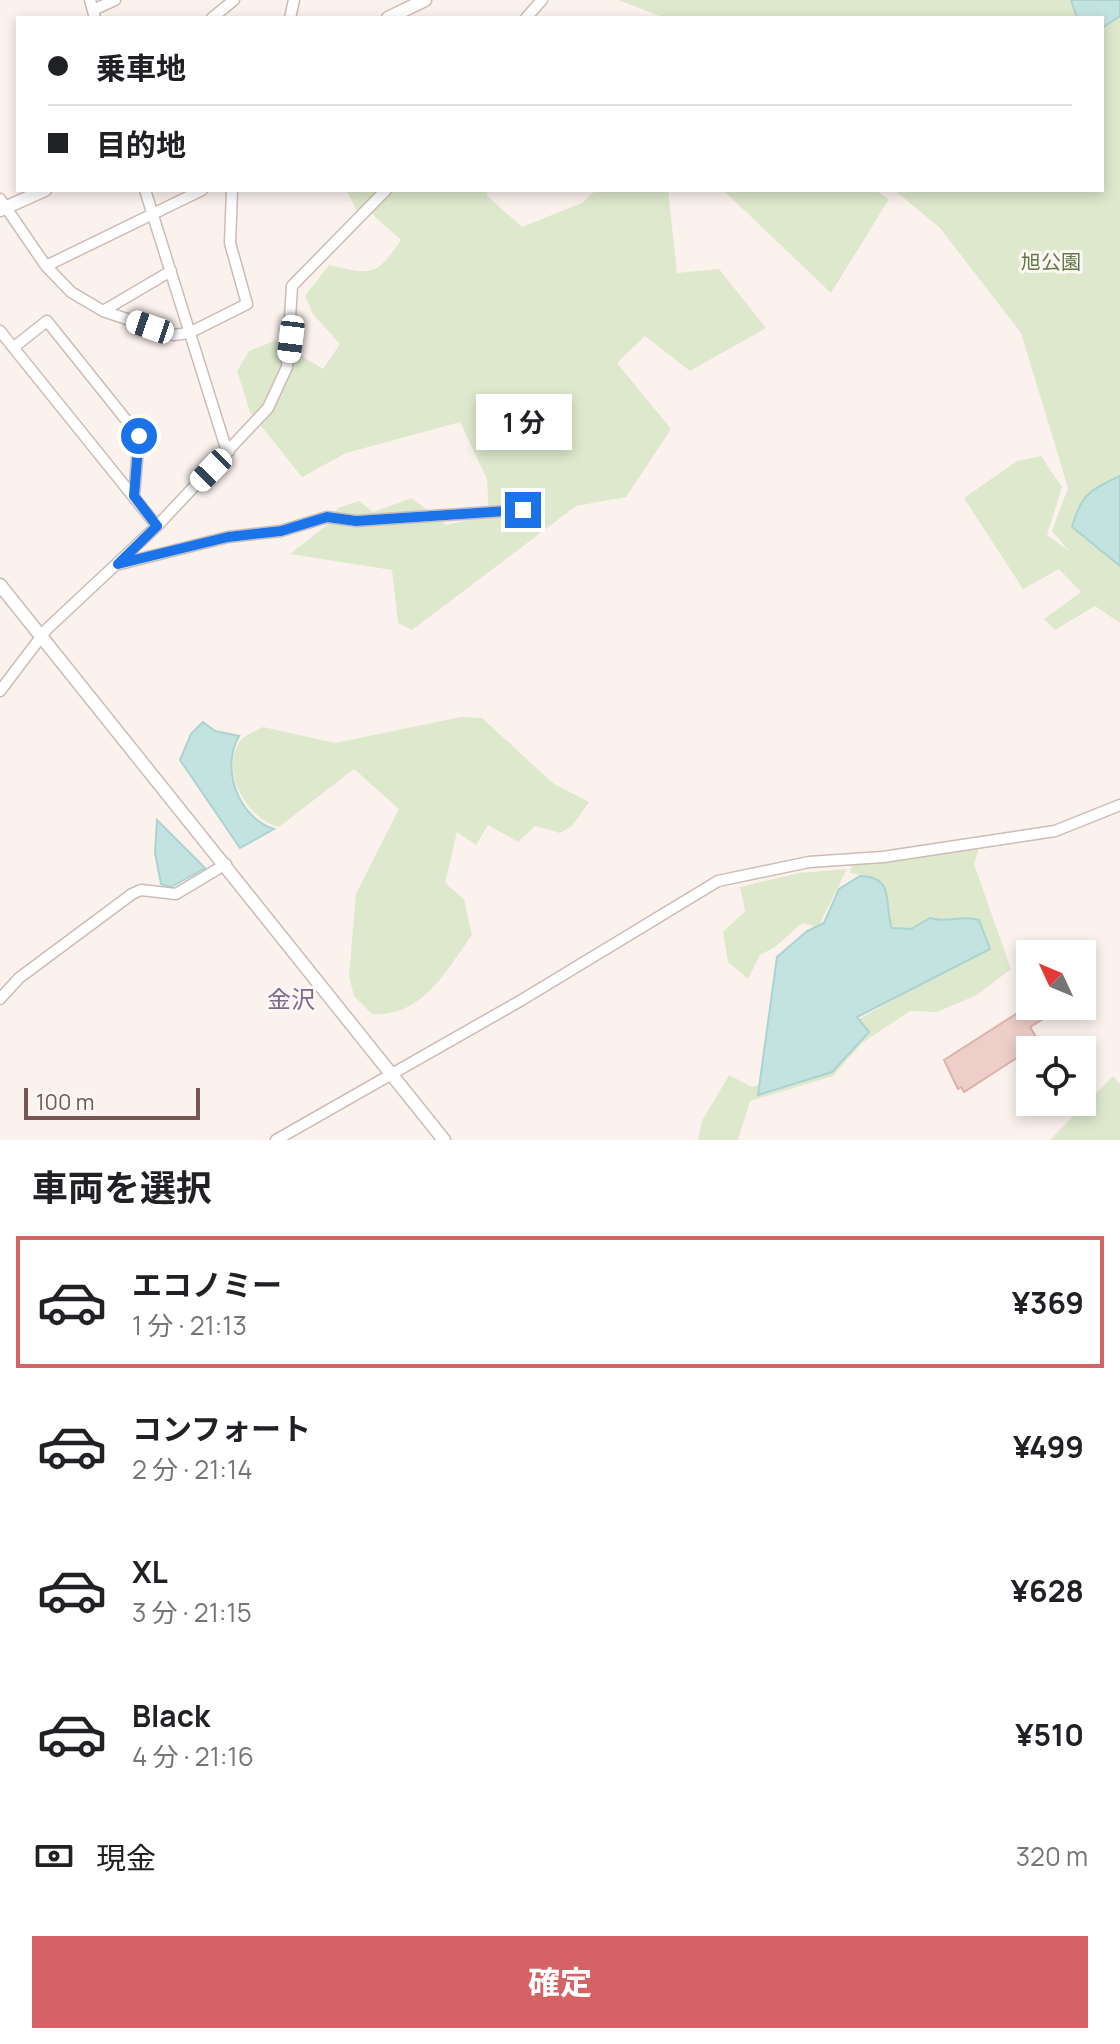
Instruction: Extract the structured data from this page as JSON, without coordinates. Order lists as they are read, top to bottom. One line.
{"districts":["金沢"],"parks":["旭公園"],"scale_bar":"100 m","north":"top left","page":{"banner":["乗車地","目的地"],"bubble":"1 分","scale":"100 m","heading":"車両を選択","list":[{"name":"エコノミー","note":"1 分 · 21:13","value":"¥369"},{"name":"コンフォート","note":"2 分 · 21:14","value":"¥499"},{"name":"XL","note":"3 分 · 21:15","value":"¥628"},{"name":"Black","note":"4 分 · 21:16","value":"¥510"}],"pay":["現金","320 m"],"buttons":"確定"}}
